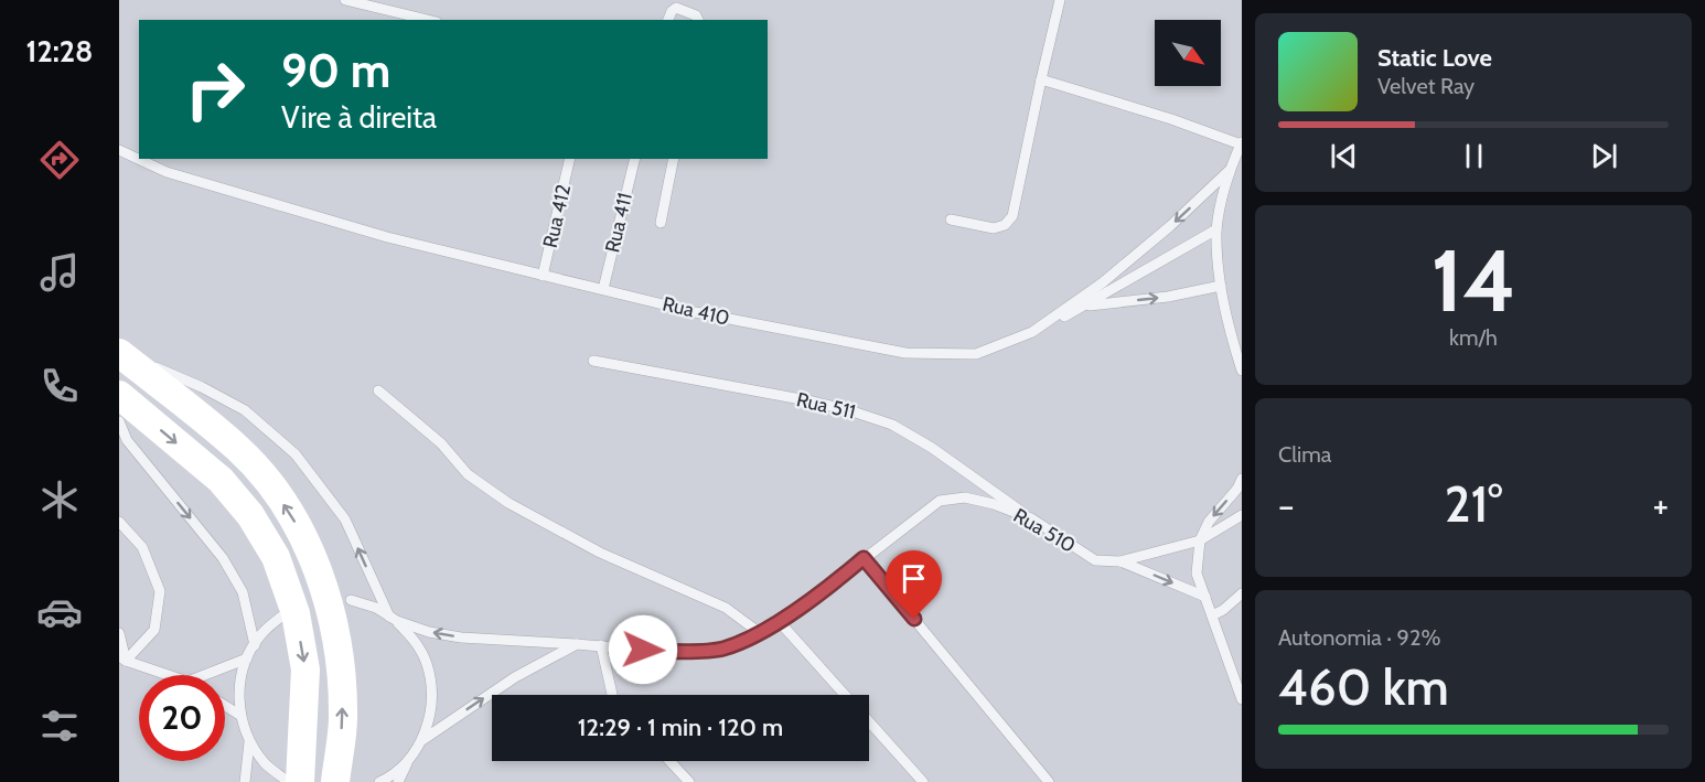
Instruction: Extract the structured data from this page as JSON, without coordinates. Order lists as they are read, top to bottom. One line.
{"streets":{"lane":["Rua 412","Rua 411","Rua 410","Rua 511","Rua 510"]},"crossings":[["Rua 412","Rua 410"],["Rua 411","Rua 410"],["Rua 511","Rua 510"]],"north":"bottom right","page":{"tabs":"12:28","turn":["90 m","Vire à direita"],"song":["Static Love","Velvet Ray"],"tile":[["14","km/h"],"Clima",["Autonomia · 92%","460 km"]],"heat":["−","21°","+"],"limit":"20","trip":"12:29 · 1 min · 120 m"}}
